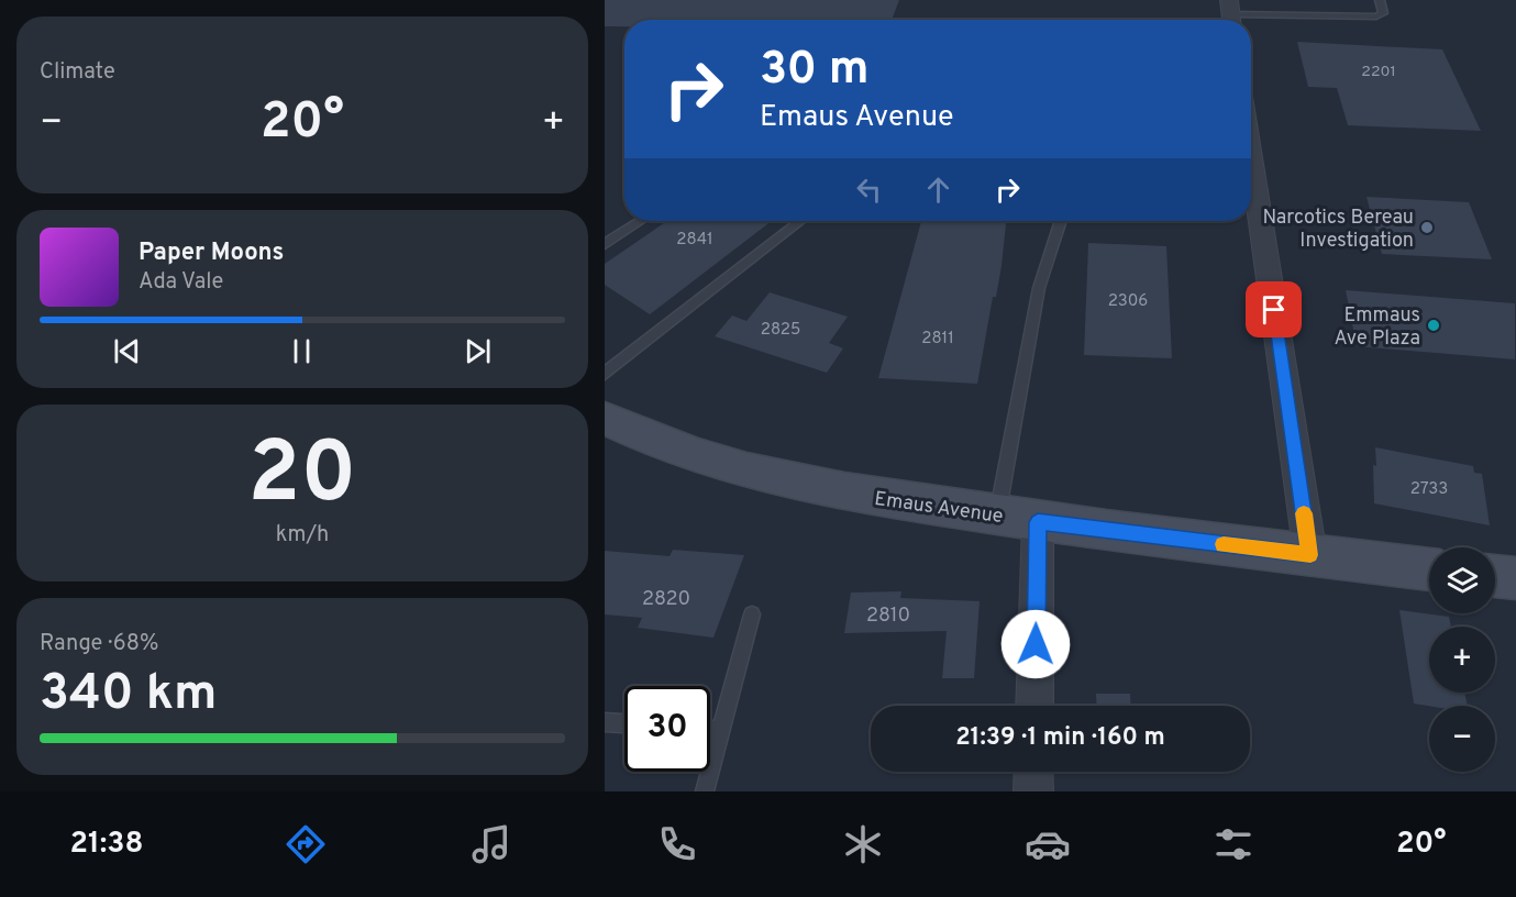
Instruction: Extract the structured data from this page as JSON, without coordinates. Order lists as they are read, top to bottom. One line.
{"streets":{"main road":["Emaus Avenue"]},"places":["Narcotics Bereau Investigation","Emmaus Ave Plaza"],"house_numbers":["2201","2841","2306","2825","2811","2733","2820","2810"],"page":{"tile":["Climate",["20","km/h"],["Range · 68%","340 km"]],"turn":["30 m","Emaus Avenue"],"heat":["−","20°","+"],"song":["Paper Moons","Ada Vale"],"map_buttons":["+","−"],"limit":"30","trip":"21:39 · 1 min · 160 m","tabs":["21:38","20°"]}}
